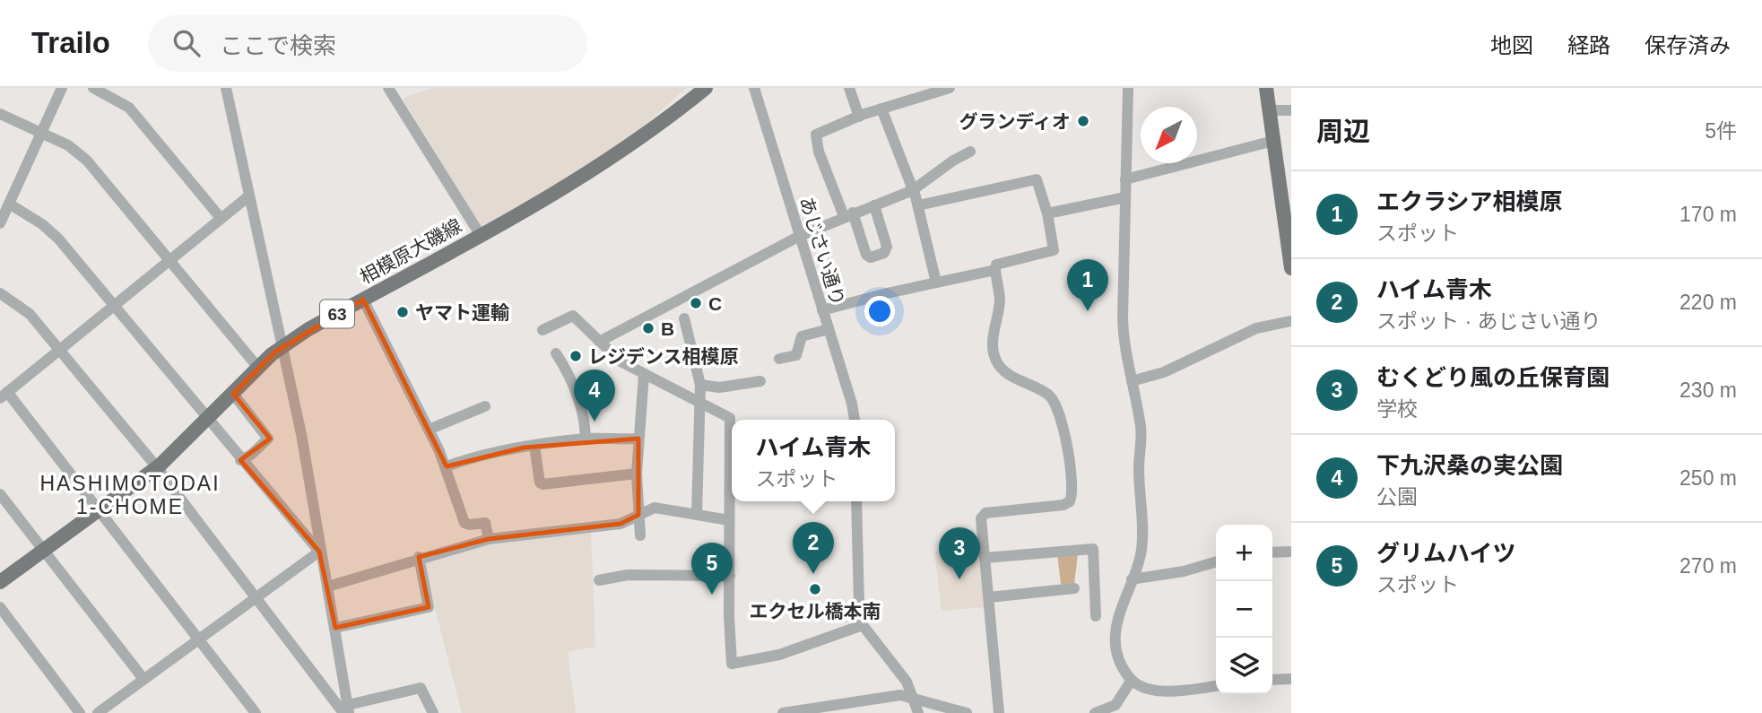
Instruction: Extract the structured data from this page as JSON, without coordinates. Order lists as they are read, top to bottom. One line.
{"streets":{"main road":["相模原大磯線","63"],"street":["あじさい通り"]},"districts":["HASHIMOTODAI 1-CHOME"],"places":["グランディオ","C","ヤマト運輸","B","レジデンス相模原","エクセル橋本南"],"north":"bottom left","page":{"header":"Trailo","search":"ここで検索","nav":["地図","経路","保存済み"],"heading":["周辺","5件"],"list":[{"mark":"1","name":"エクラシア相模原","note":"スポット","value":"170 m"},{"mark":"2","name":"ハイム青木","note":"スポット · あじさい通り","value":"220 m"},{"mark":"3","name":"むくどり風の丘保育園","note":"学校","value":"230 m"},{"mark":"4","name":"下九沢桑の実公園","note":"公園","value":"250 m"},{"mark":"5","name":"グリムハイツ","note":"スポット","value":"270 m"}],"pins":["1","4","2","3","5"],"popup":["ハイム青木","スポット"],"map_buttons":["+","−"]}}
